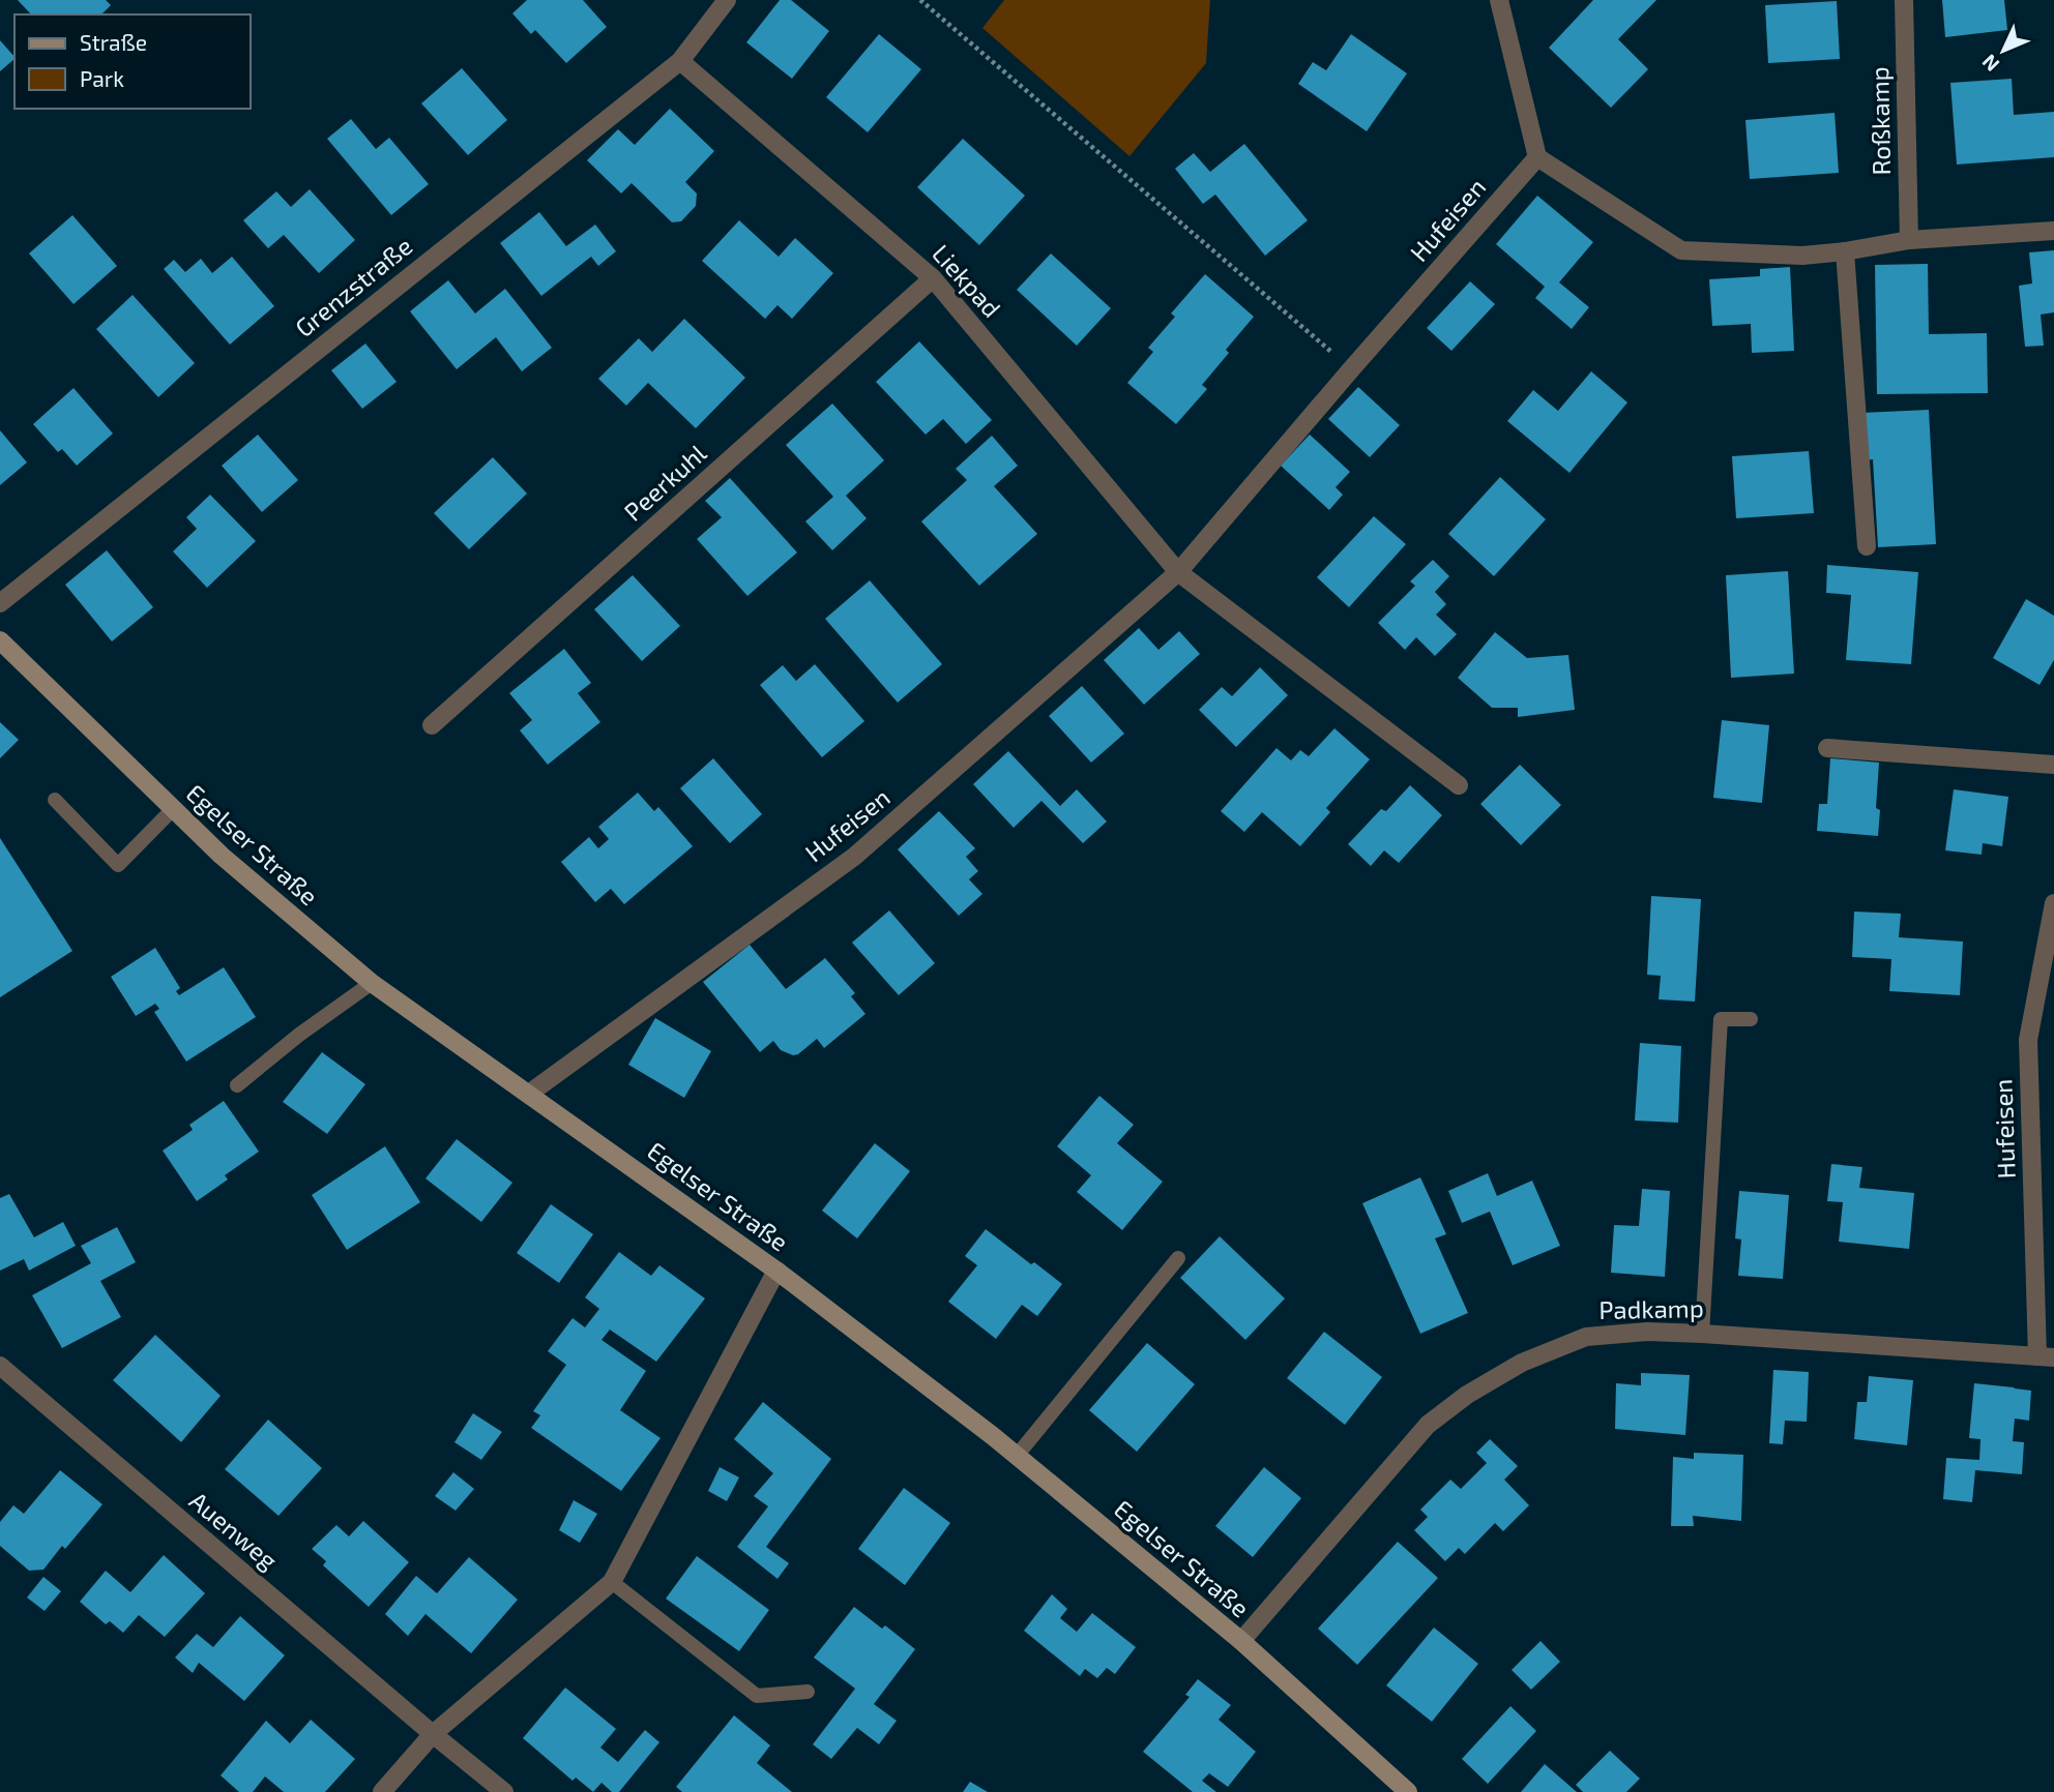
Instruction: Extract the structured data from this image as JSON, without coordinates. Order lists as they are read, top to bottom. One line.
{"streets":{"main road":["Egelser Straße"],"street":["Roßkamp","Hufeisen","Liekpad","Grenzstraße","Peerkuhl","Padkamp","Auenweg"]},"crossings":[["Hufeisen","Liekpad"],["Hufeisen","Egelser Straße"],["Hufeisen","Padkamp"],["Liekpad","Grenzstraße"],["Liekpad","Peerkuhl"],["Egelser Straße","Padkamp"]],"legend":["Straße","Park"],"north":"bottom left"}
